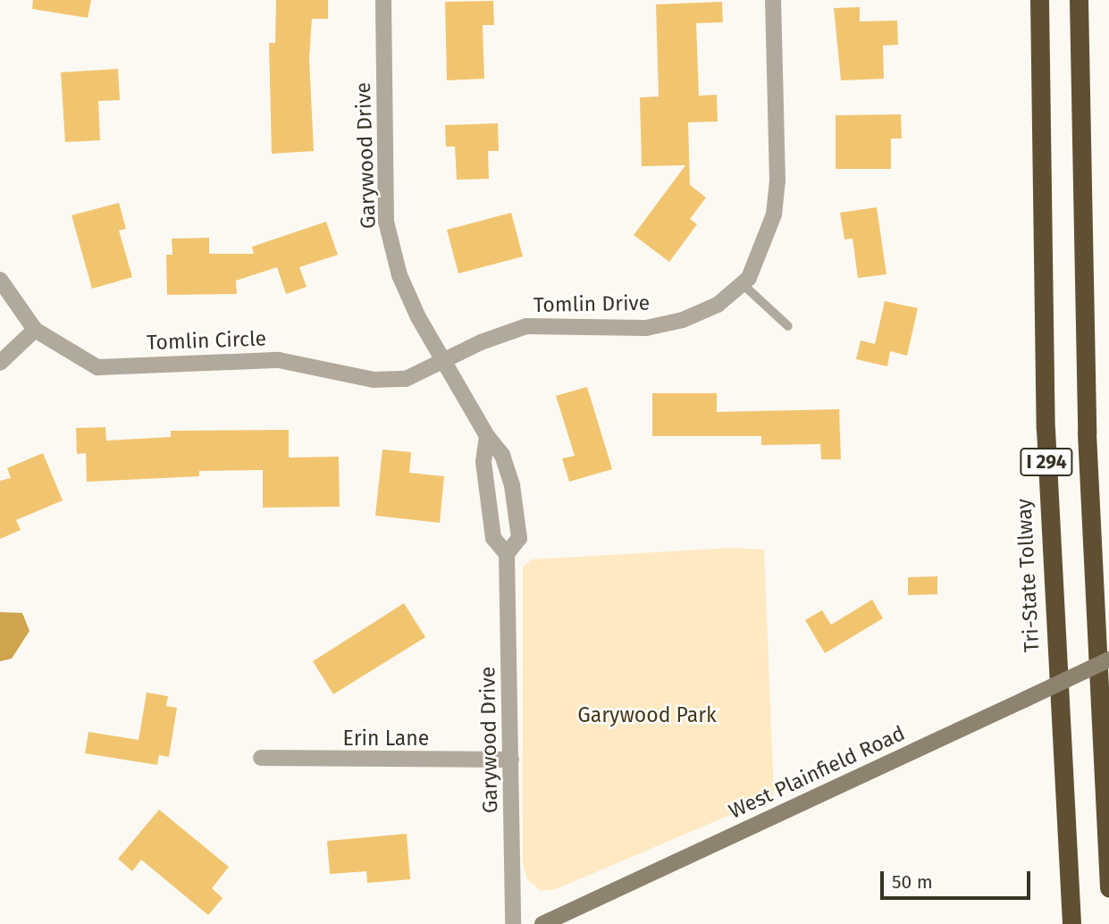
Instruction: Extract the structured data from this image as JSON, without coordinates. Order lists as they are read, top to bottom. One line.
{"streets":{"highway":["I 294","Tri-State Tollway"],"main road":["West Plainfield Road"],"street":["Garywood Drive","Tomlin Drive","Tomlin Circle","Erin Lane"]},"crossings":[["Garywood Drive","Tomlin Drive"],["Garywood Drive","Tomlin Circle"],["Garywood Drive","Erin Lane"],["Tomlin Drive","Tomlin Circle"]],"parks":["Garywood Park"],"scale_bar":"50 m"}
